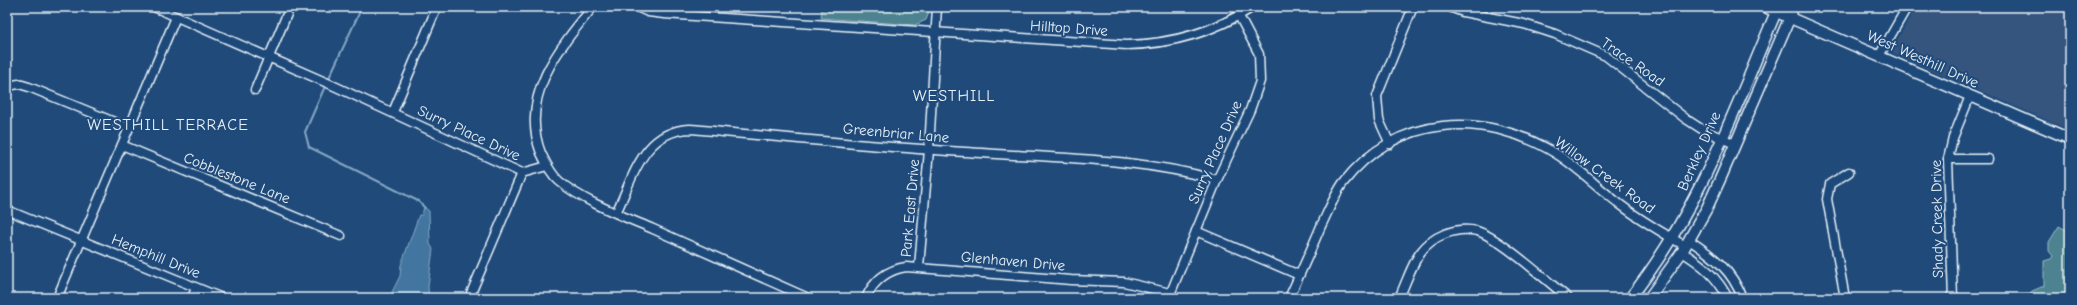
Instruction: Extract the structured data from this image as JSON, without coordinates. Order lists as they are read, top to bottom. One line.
{"streets":{"street":["Hilltop Drive","West Westhill Drive","Trace Road","Surry Place Drive","Greenbriar Lane","Berkley Drive","Willow Creek Road","Cobblestone Lane","Park East Drive","Shady Creek Drive","Hemphill Drive","Glenhaven Drive"]},"crossings":[["Hilltop Drive","Surry Place Drive"],["Hilltop Drive","Park East Drive"],["West Westhill Drive","Berkley Drive"],["West Westhill Drive","Shady Creek Drive"],["Trace Road","Berkley Drive"],["Surry Place Drive","Greenbriar Lane"],["Surry Place Drive","Glenhaven Drive"],["Greenbriar Lane","Park East Drive"],["Berkley Drive","Willow Creek Road"],["Park East Drive","Glenhaven Drive"]],"districts":["WESTHILL","WESTHILL TERRACE"]}
